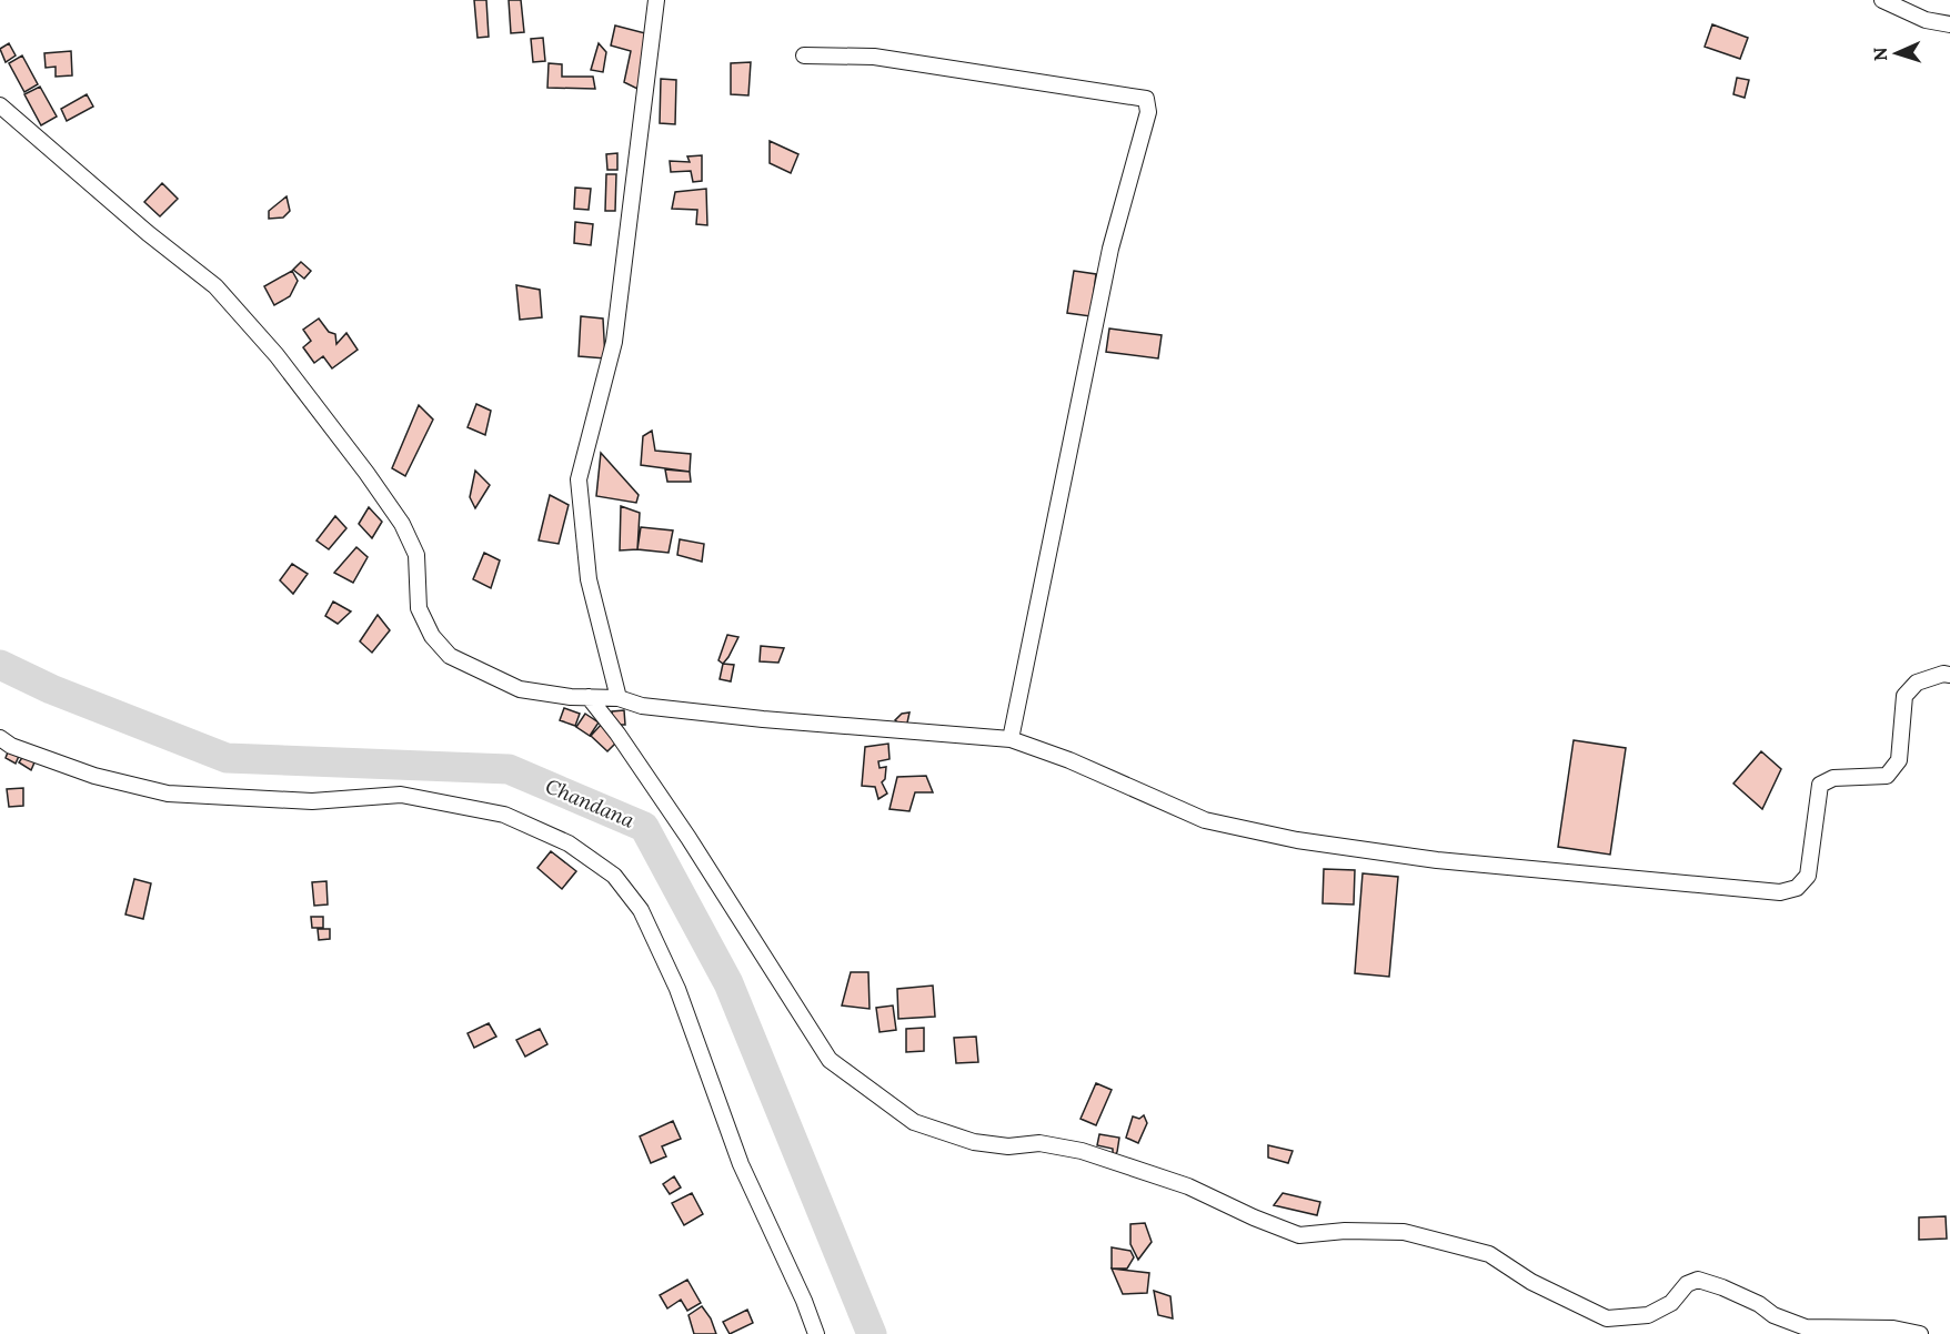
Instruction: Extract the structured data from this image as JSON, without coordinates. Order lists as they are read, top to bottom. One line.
{"water":["Chandana"],"north":"left"}
